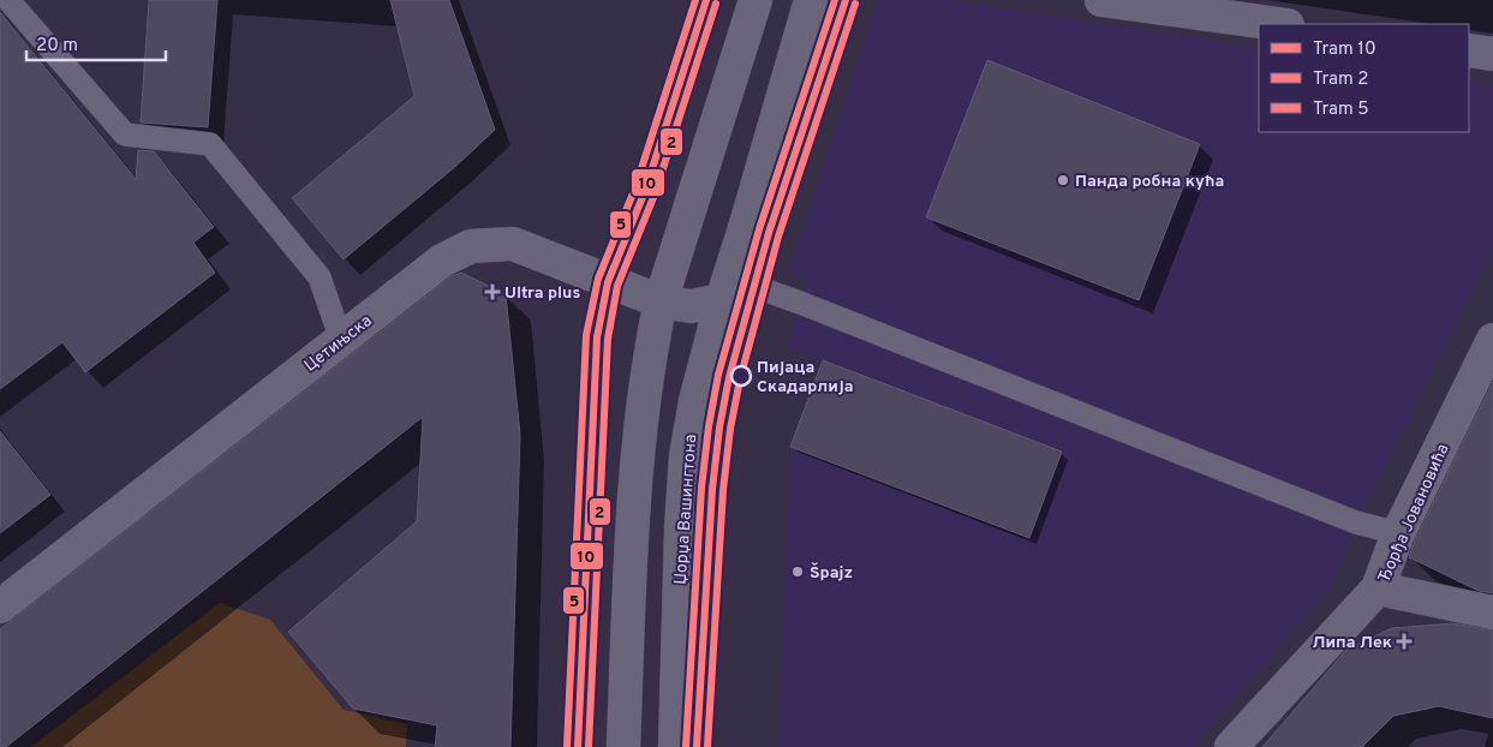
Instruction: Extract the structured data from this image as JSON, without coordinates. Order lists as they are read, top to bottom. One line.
{"streets":{"street":["Цетињска","Џорџа Вашингтона","Ђорђа Јовановића"]},"crossings":[["Цетињска","Џорџа Вашингтона"]],"places":{"other":["Панда робна кућа","Пијаца Скадарлија","Špajz"],"health":["Ultra plus","Липа Лек"]},"lines":["tram line 10","tram line 5","tram line 2"],"legend":["Tram 10","Tram 2","Tram 5"],"scale_bar":"20 m"}
